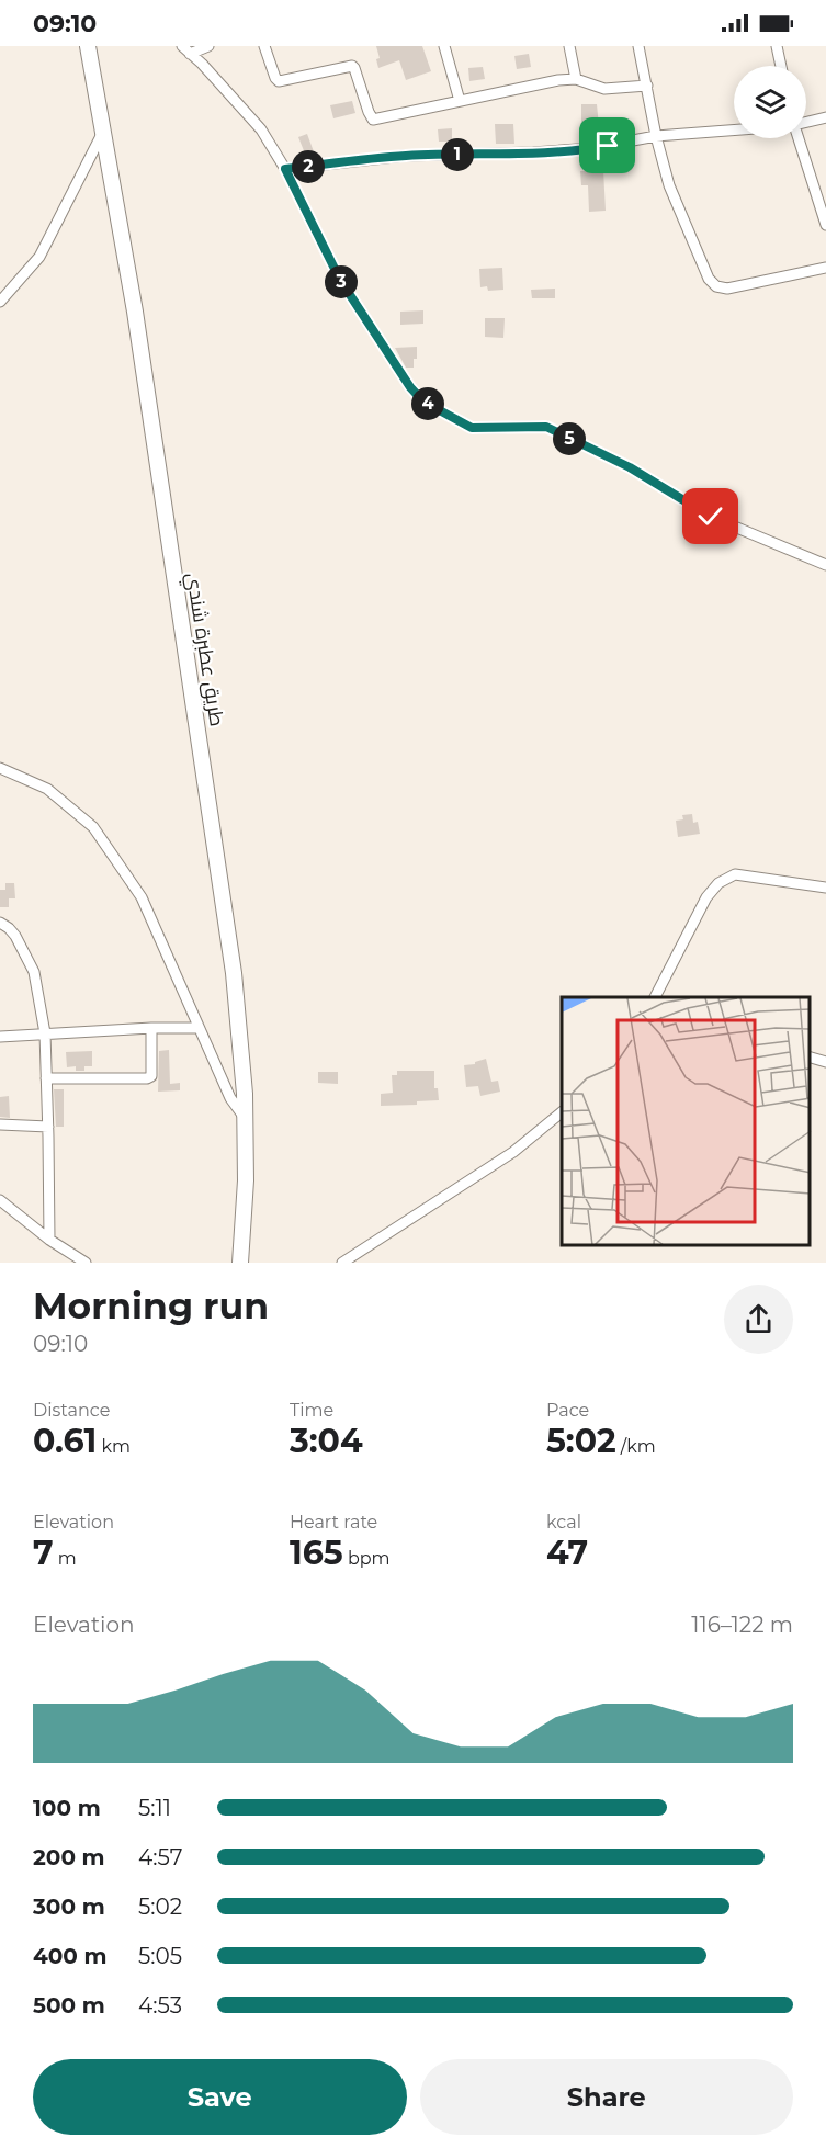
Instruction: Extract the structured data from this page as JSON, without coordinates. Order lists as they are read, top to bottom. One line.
{"streets":{"highway":["طريق عطبرة شندي"]},"page":{"status":"09:10","pins":["1","2","3","4","5"],"heading":["Morning run","09:10"],"stats":[["Distance","0.61 km"],["Time","3:04"],["Pace","5:02 /km"],["Elevation","7 m"],["Heart rate","165 bpm"],["kcal","47"]],"chart":["Elevation","116–122 m"],"list":[{"name":"100 m","note":"5:11"},{"name":"200 m","note":"4:57"},{"name":"300 m","note":"5:02"},{"name":"400 m","note":"5:05"},{"name":"500 m","note":"4:53"}],"buttons":["Save","Share"]}}
